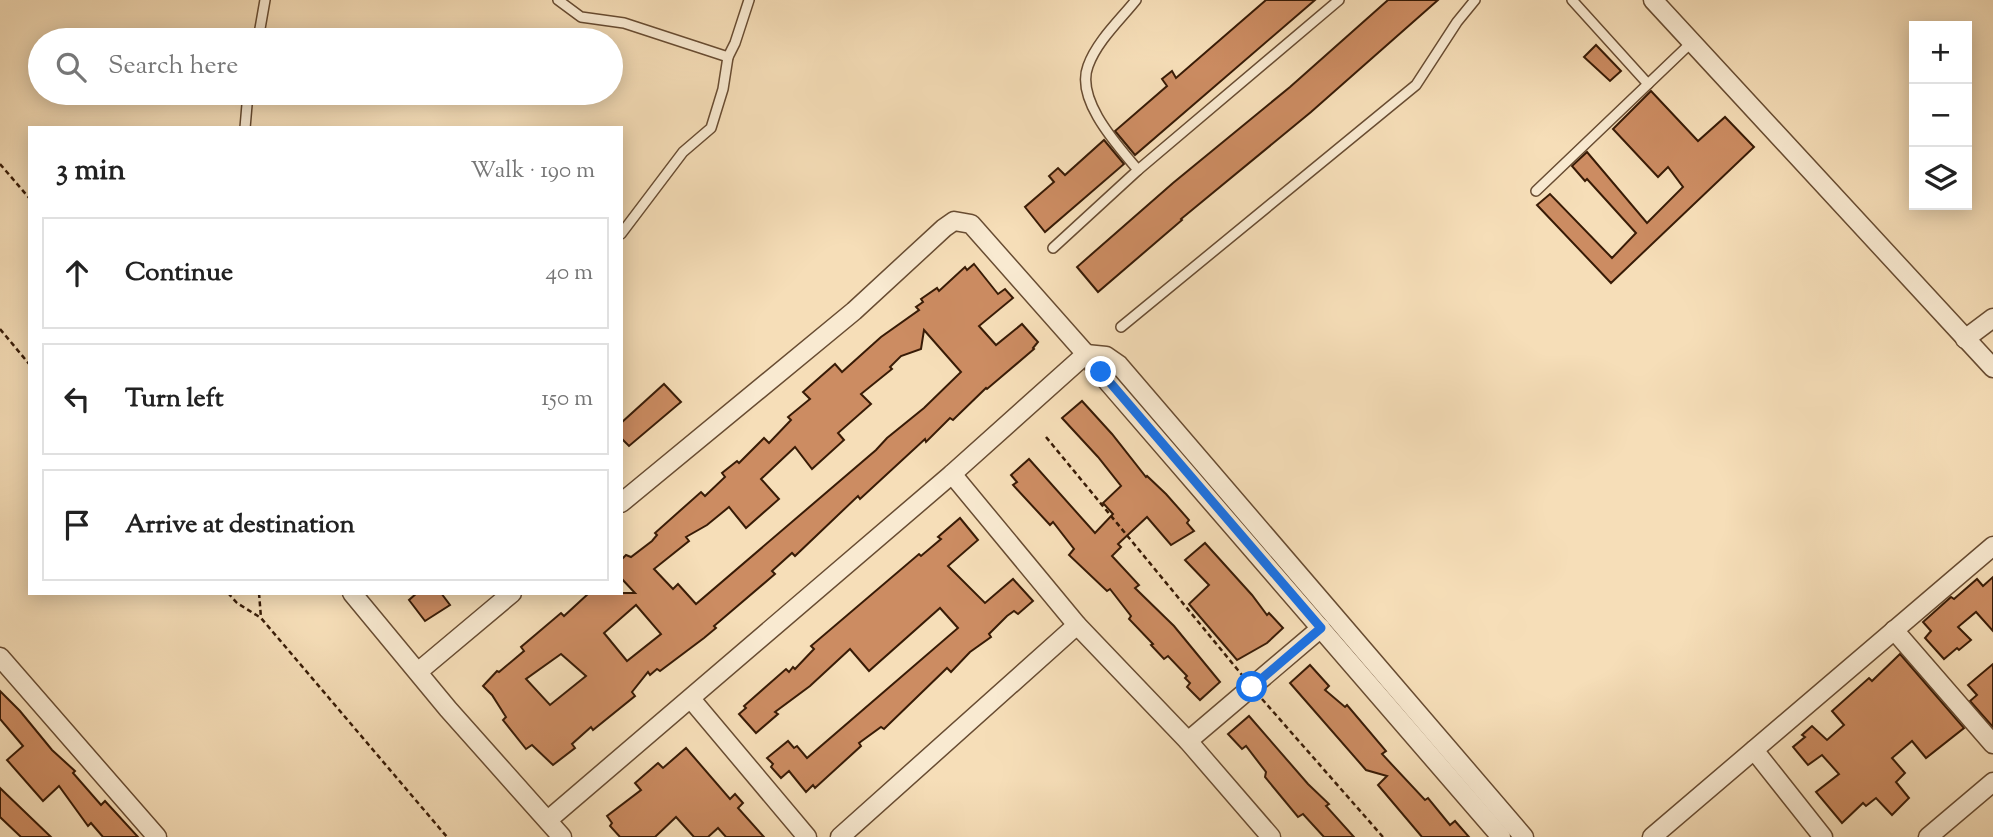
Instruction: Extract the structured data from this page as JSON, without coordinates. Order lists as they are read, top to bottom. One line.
{"page":{"map_buttons":["+","−"],"search":"Search here","heading":["3 min","Walk · 190 m"],"list":[["Continue","40 m"],["Turn left","150 m"],"Arrive at destination"]}}
